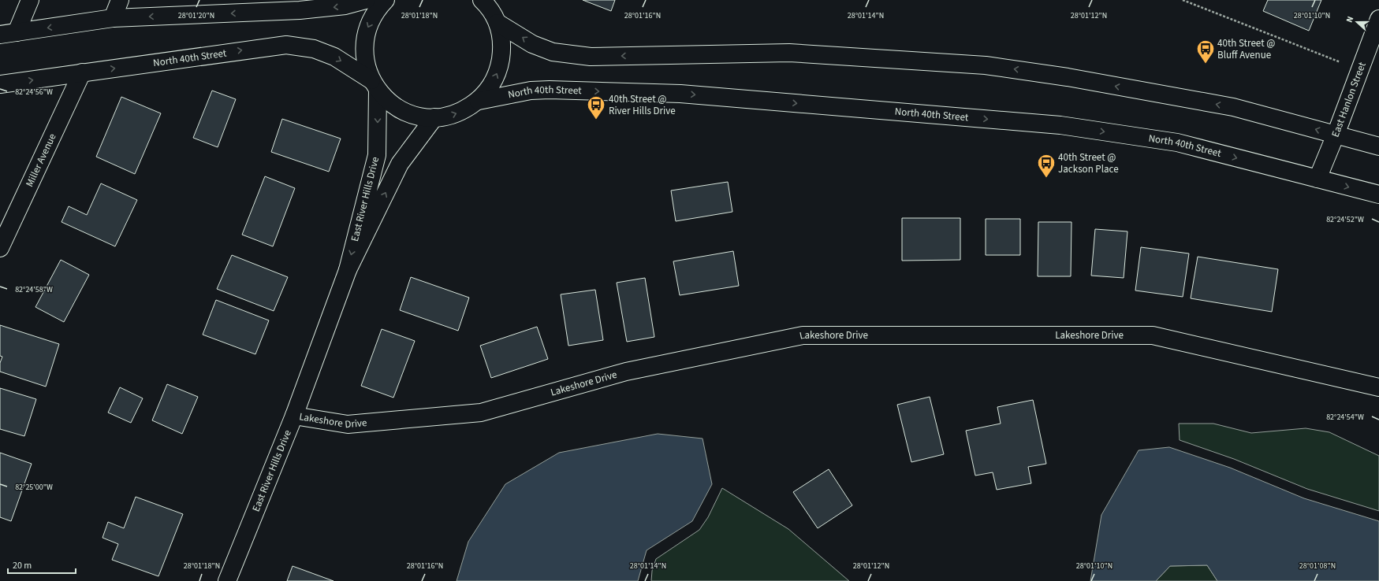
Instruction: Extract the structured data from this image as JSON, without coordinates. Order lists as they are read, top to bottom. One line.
{"streets":{"main road":["North 40th Street","East Hanlon Street","Miller Avenue","East River Hills Drive","Lakeshore Drive"]},"crossings":[["North 40th Street","East Hanlon Street"],["North 40th Street","Miller Avenue"],["North 40th Street","East River Hills Drive"],["East River Hills Drive","Lakeshore Drive"]],"places":{"bus stop":["40th Street @ Bluff Avenue","40th Street @ River Hills Drive","40th Street @ Jackson Place"]},"scale_bar":"20 m","north":"left","coordinates":["28°01'16\"N","28°01'14\"N","28°01'20\"N","28°01'18\"N","28°01'12\"N","28°01'10\"N","82°24'56\"W","82°24'52\"W","82°24'58\"W","82°24'54\"W","82°25'00\"W","28°01'08\"N"]}
